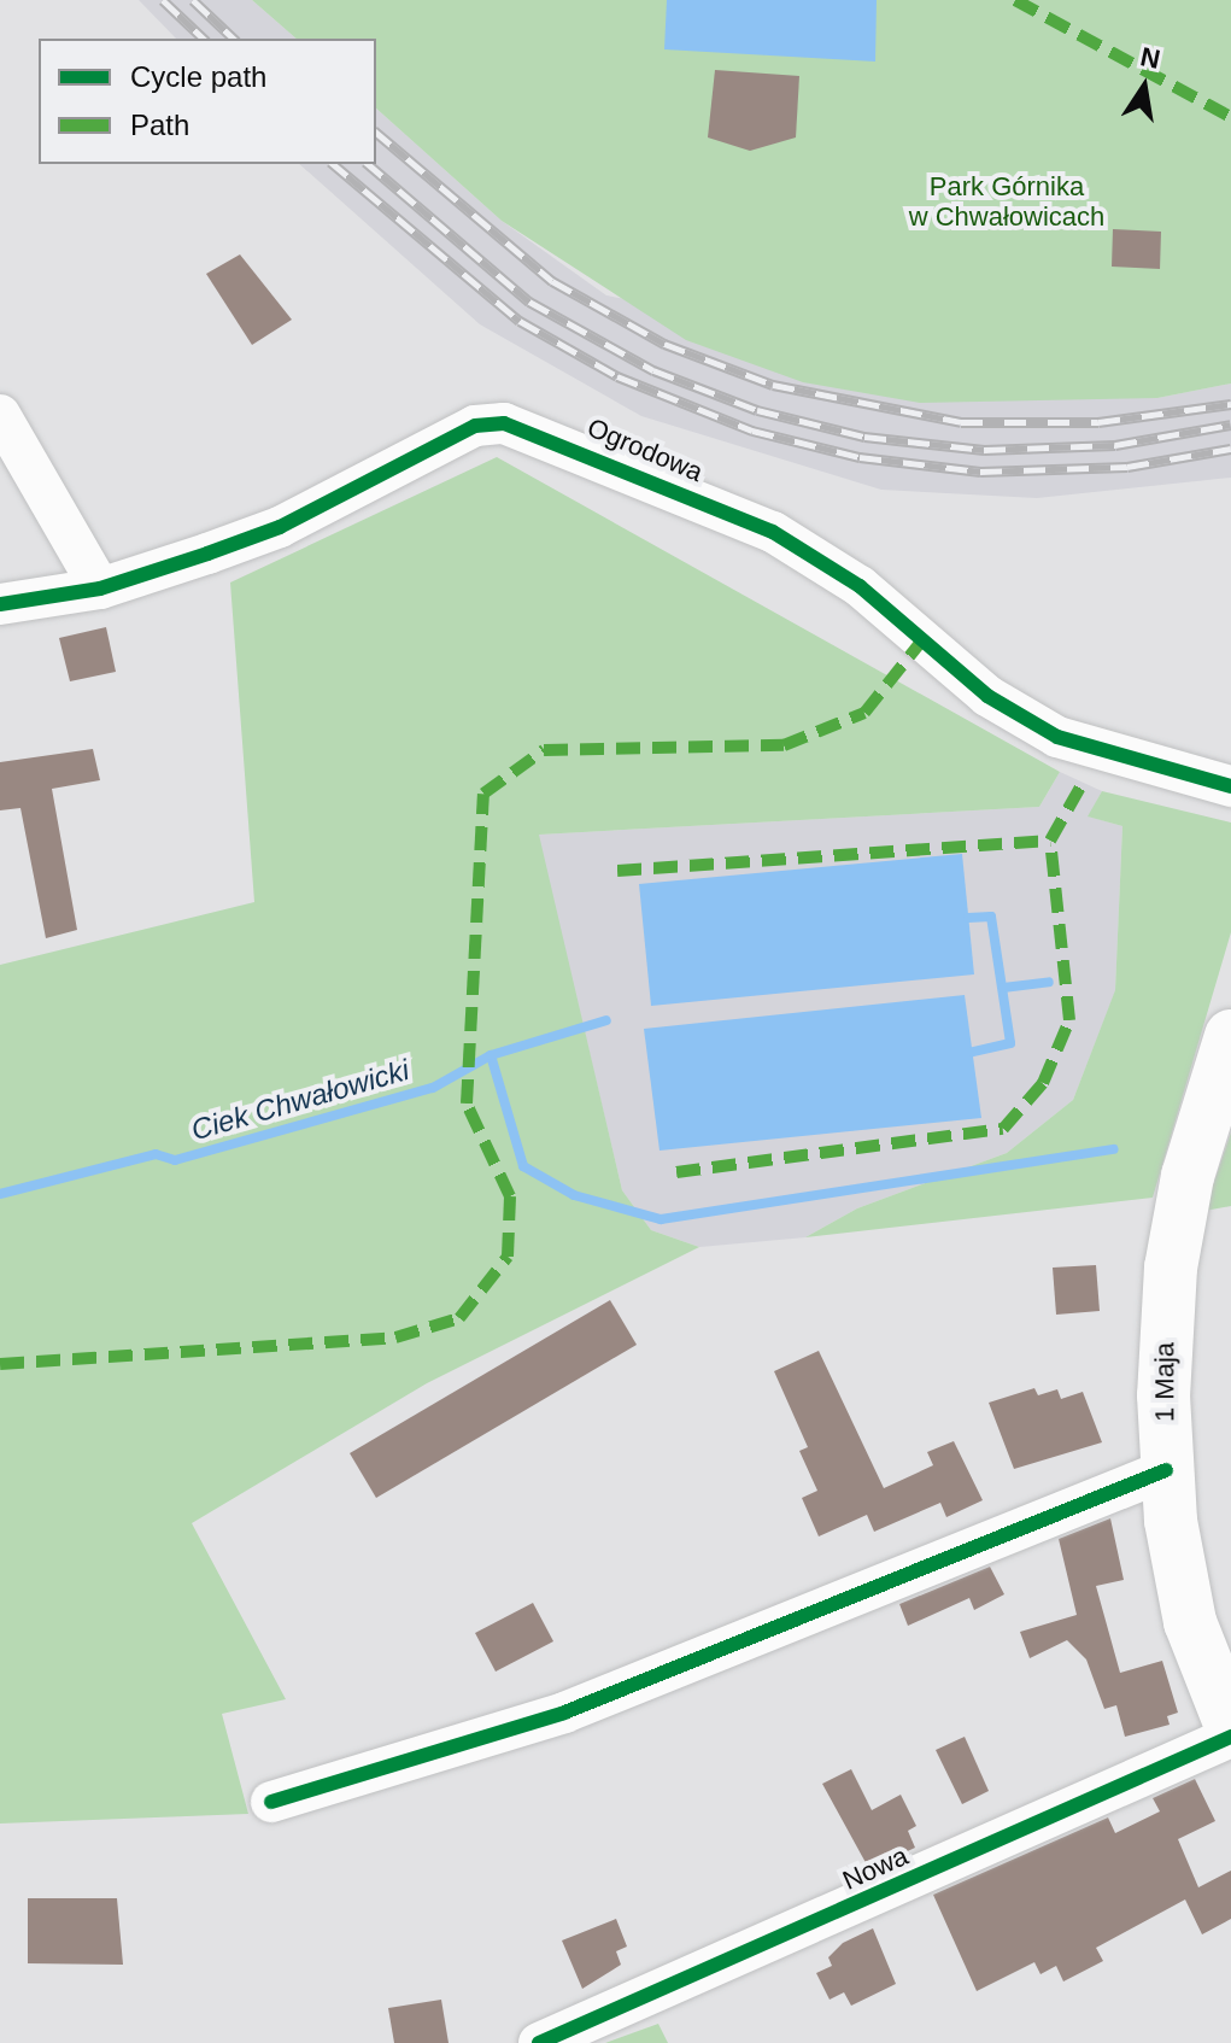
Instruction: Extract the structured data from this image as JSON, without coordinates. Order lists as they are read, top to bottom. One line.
{"streets":{"main road":["1 Maja"],"street":["Ogrodowa","Nowa"]},"water":["Ciek Chwałowicki"],"parks":["Park Górnika w Chwałowicach"],"legend":["Cycle path","Path"],"north":"top"}
